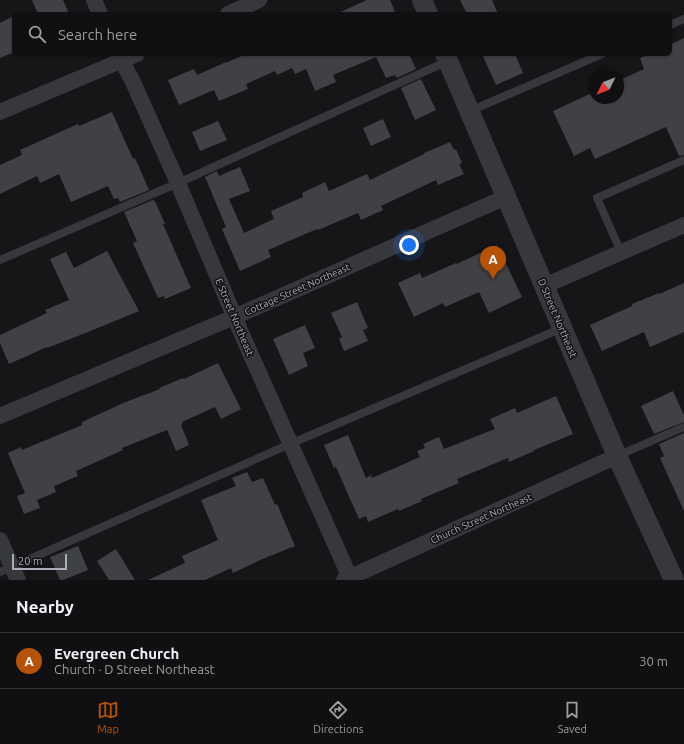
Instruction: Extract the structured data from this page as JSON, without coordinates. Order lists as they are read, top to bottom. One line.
{"streets":{"street":["Cottage Street Northeast","E Street Northeast","D Street Northeast","Church Street Northeast"]},"crossings":[["Cottage Street Northeast","E Street Northeast"],["Cottage Street Northeast","D Street Northeast"],["E Street Northeast","Church Street Northeast"],["D Street Northeast","Church Street Northeast"]],"scale_bar":"20 m","north":"bottom left","page":{"search":"Search here","pins":"A","scale":"20 m","heading":"Nearby","list":[{"mark":"A","name":"Evergreen Church","note":"Church · D Street Northeast","value":"30 m"}],"nav":["Map","Directions","Saved"]}}
